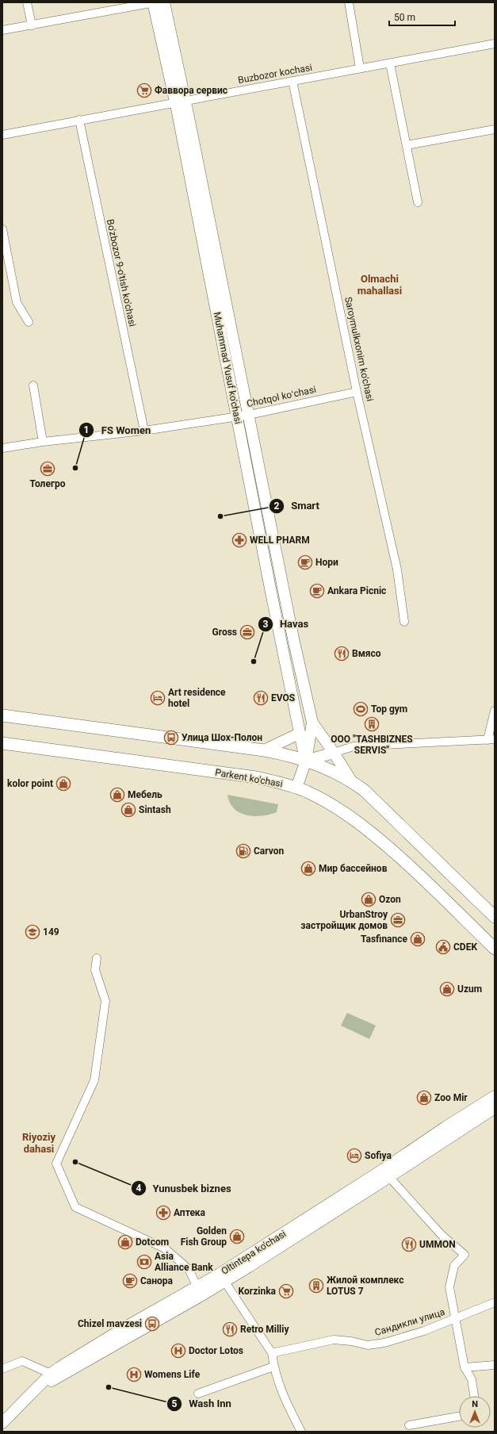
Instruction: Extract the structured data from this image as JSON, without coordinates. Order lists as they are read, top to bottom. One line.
{"streets":{"main road":["Parkent ko'chasi"],"street":["Buzbozor kochasi","Bo'zbozor 9-o'tish ko'chasi","Saroymulkxonim ko'chasi","Muhammad Yusuf ko'chasi","Chotqol koʻchasi","Oltintepa ko'chasi","Сандикли улица"]},"crossings":[["Buzbozor kochasi","Bo'zbozor 9-o'tish ko'chasi"],["Buzbozor kochasi","Saroymulkxonim ko'chasi"],["Buzbozor kochasi","Muhammad Yusuf ko'chasi"],["Bo'zbozor 9-o'tish ko'chasi","Chotqol koʻchasi"],["Saroymulkxonim ko'chasi","Chotqol koʻchasi"],["Muhammad Yusuf ko'chasi","Chotqol koʻchasi"],["Muhammad Yusuf ko'chasi","Parkent ko'chasi"]],"districts":["Olmachi mahallasi","Riyoziy dahasi"],"places":{"supermarket":["Фаввора сервис","Korzinka"],"other":["FS Women","Smart","Havas","Yunusbek biznes","Wash Inn"],"office":["Толегро","Gross","UrbanStroy застройщик домов"],"pharmacy":["WELL PHARM","Аптека"],"cafe":["Нори","Ankara Picnic","Санора"],"restaurant":["Вмясо","EVOS","UMMON","Retro Milliy"],"hotel":["Art residence hotel","Sofiya"],"sports":["Top gym"],"building":["ООО \"TASHBIZNES SERVIS\"","Жилой комплекс LOTUS 7"],"bus stop":["Улица Шох-Полон","Chizel mavzesi"],"shop":["kolor point","Мебель","Sintash","Мир бассейнов","Ozon","Tasfinance","Uzum","Zoo Mir","Golden Fish Group","Dotcom"],"fuel station":["Carvon"],"school or university":["149"],"public building":["CDEK"],"bank":["Asia Alliance Bank"],"hospital":["Doctor Lotos","Womens Life"]},"scale_bar":"50 m","north":"top"}
